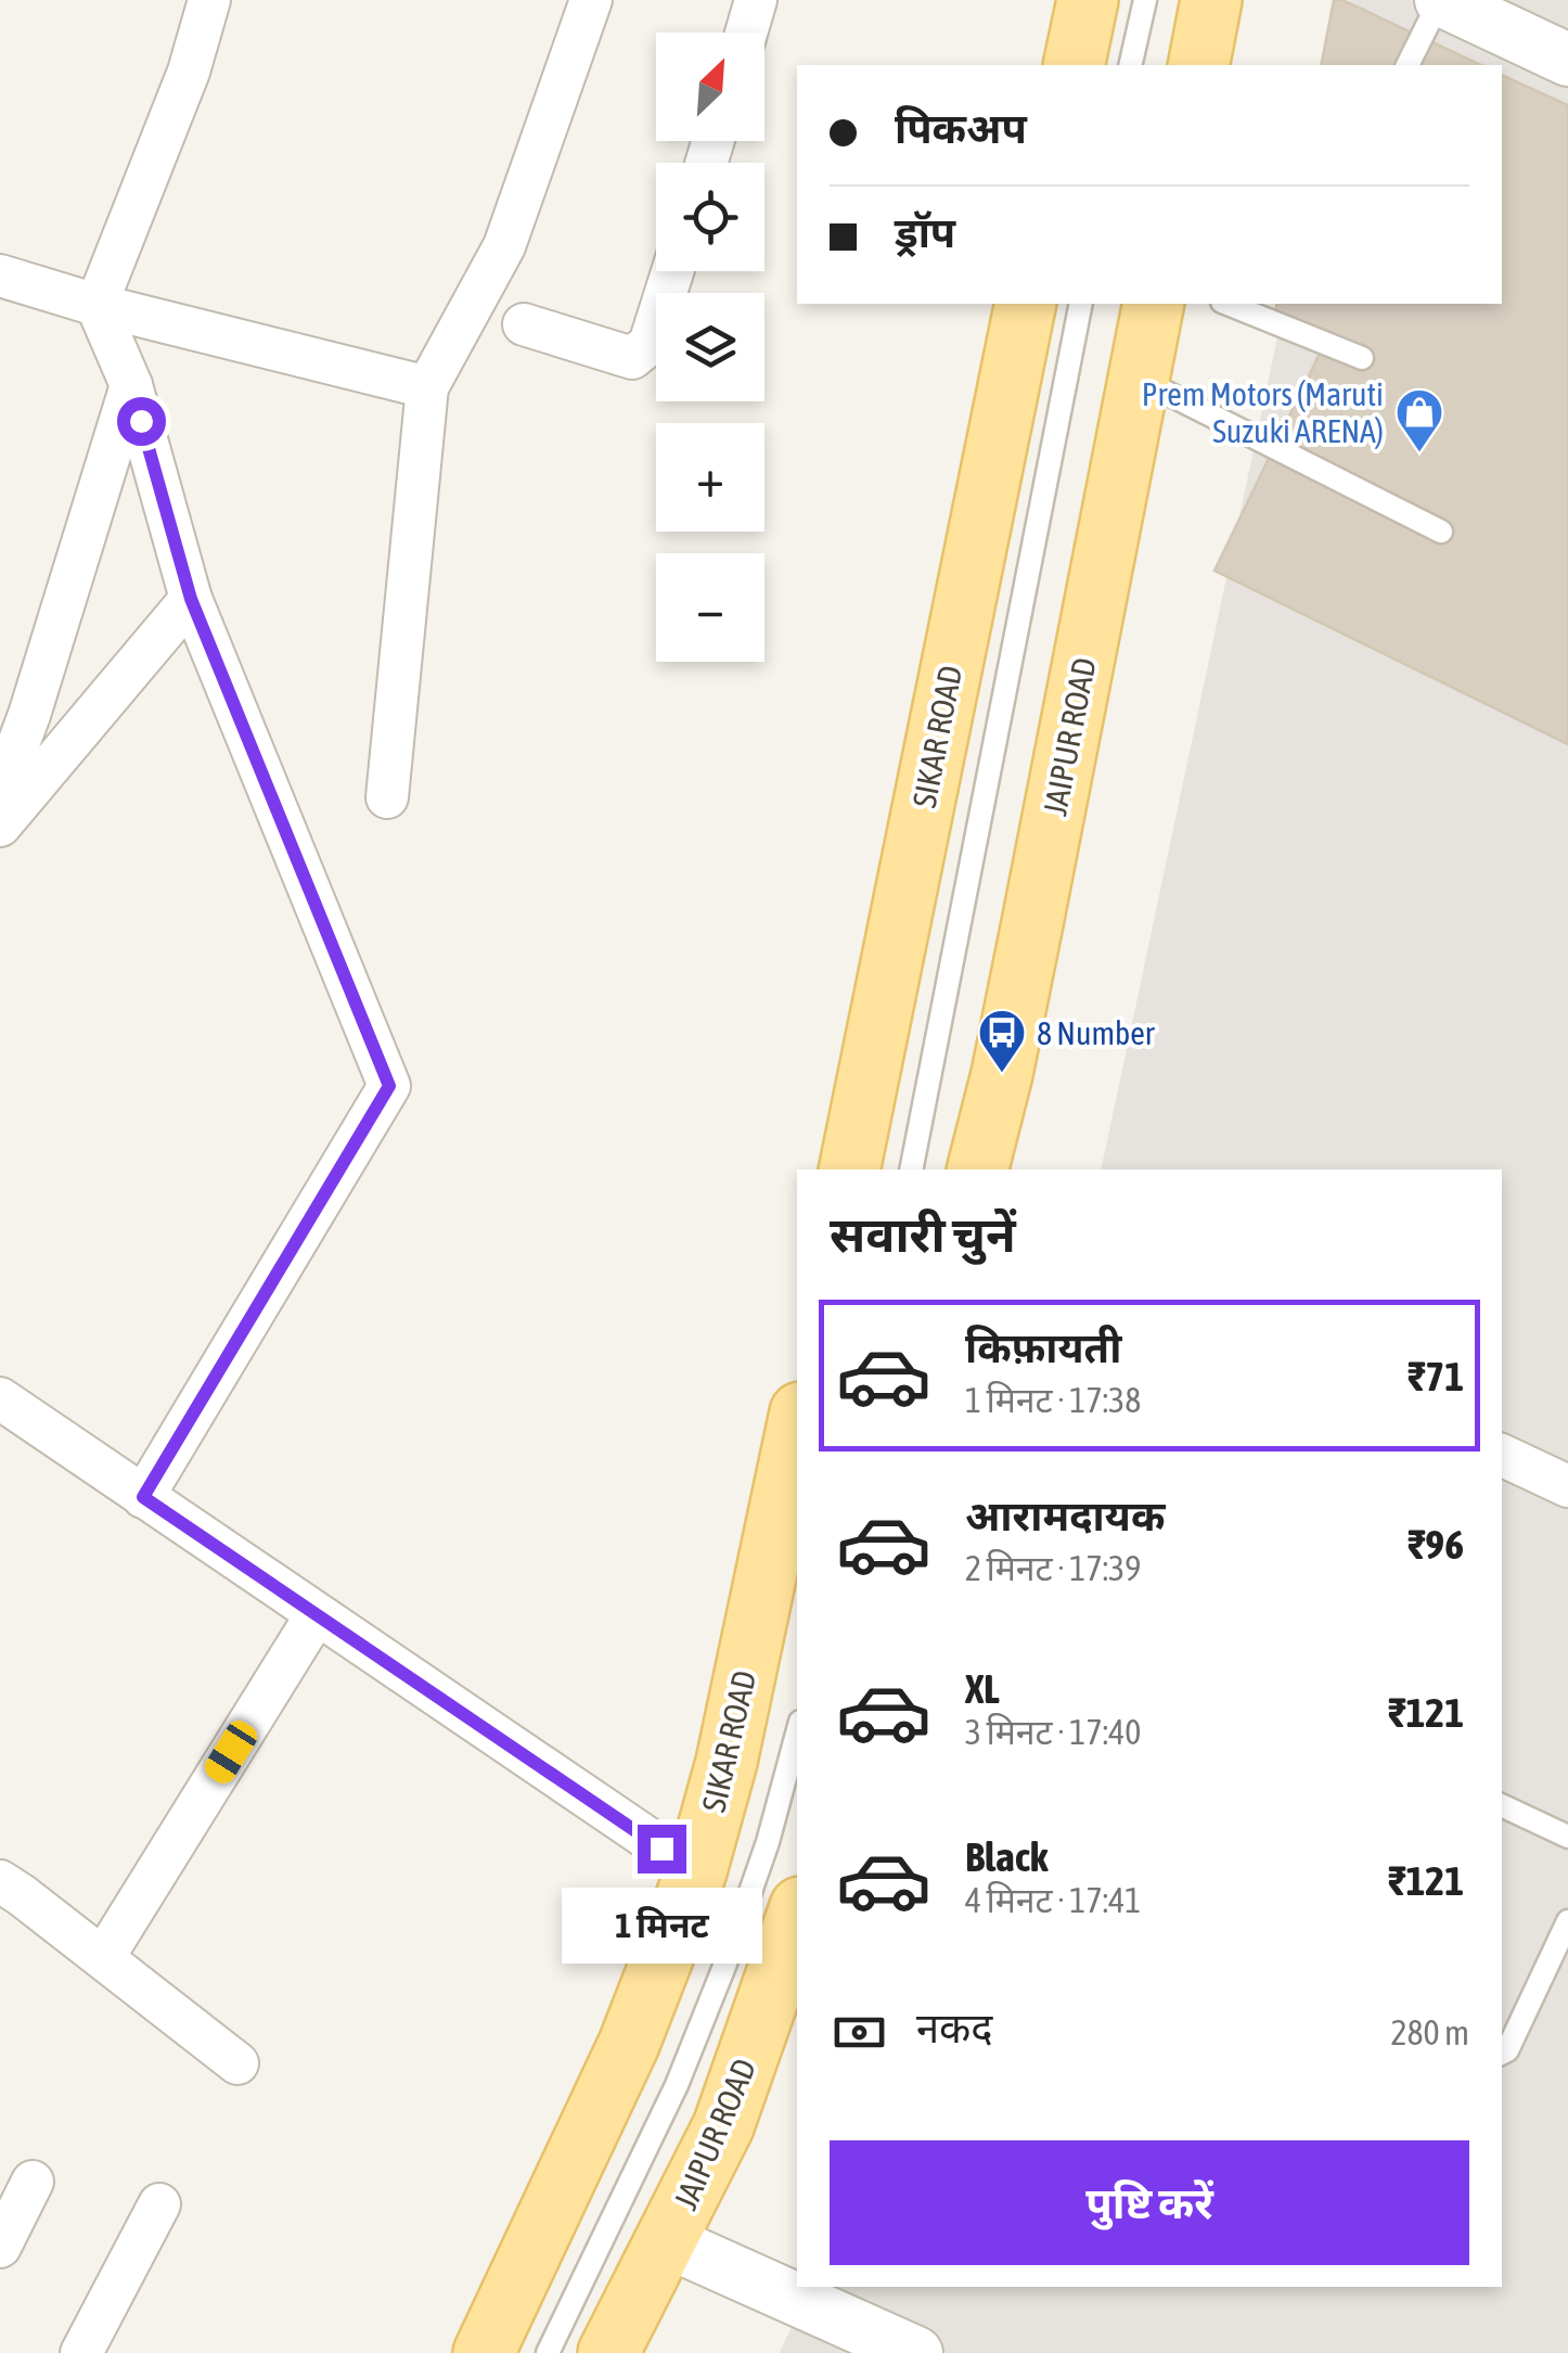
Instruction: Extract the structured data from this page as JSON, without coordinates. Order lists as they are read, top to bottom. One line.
{"streets":{"main road":["SIKAR ROAD","JAIPUR ROAD"]},"places":{"shop":["Prem Motors (Maruti Suzuki ARENA)"],"bus stop":["8 Number"]},"north":"top right","page":{"map_buttons":["+","−"],"banner":["पिकअप","ड्रॉप"],"heading":"सवारी चुनें","list":[{"name":"किफ़ायती","note":"1 मिनट · 17:38","value":"₹71"},{"name":"आरामदायक","note":"2 मिनट · 17:39","value":"₹96"},{"name":"XL","note":"3 मिनट · 17:40","value":"₹121"},{"name":"Black","note":"4 मिनट · 17:41","value":"₹121"}],"bubble":"1 मिनट","pay":["नकद","280 m"],"buttons":"पुष्टि करें"}}
